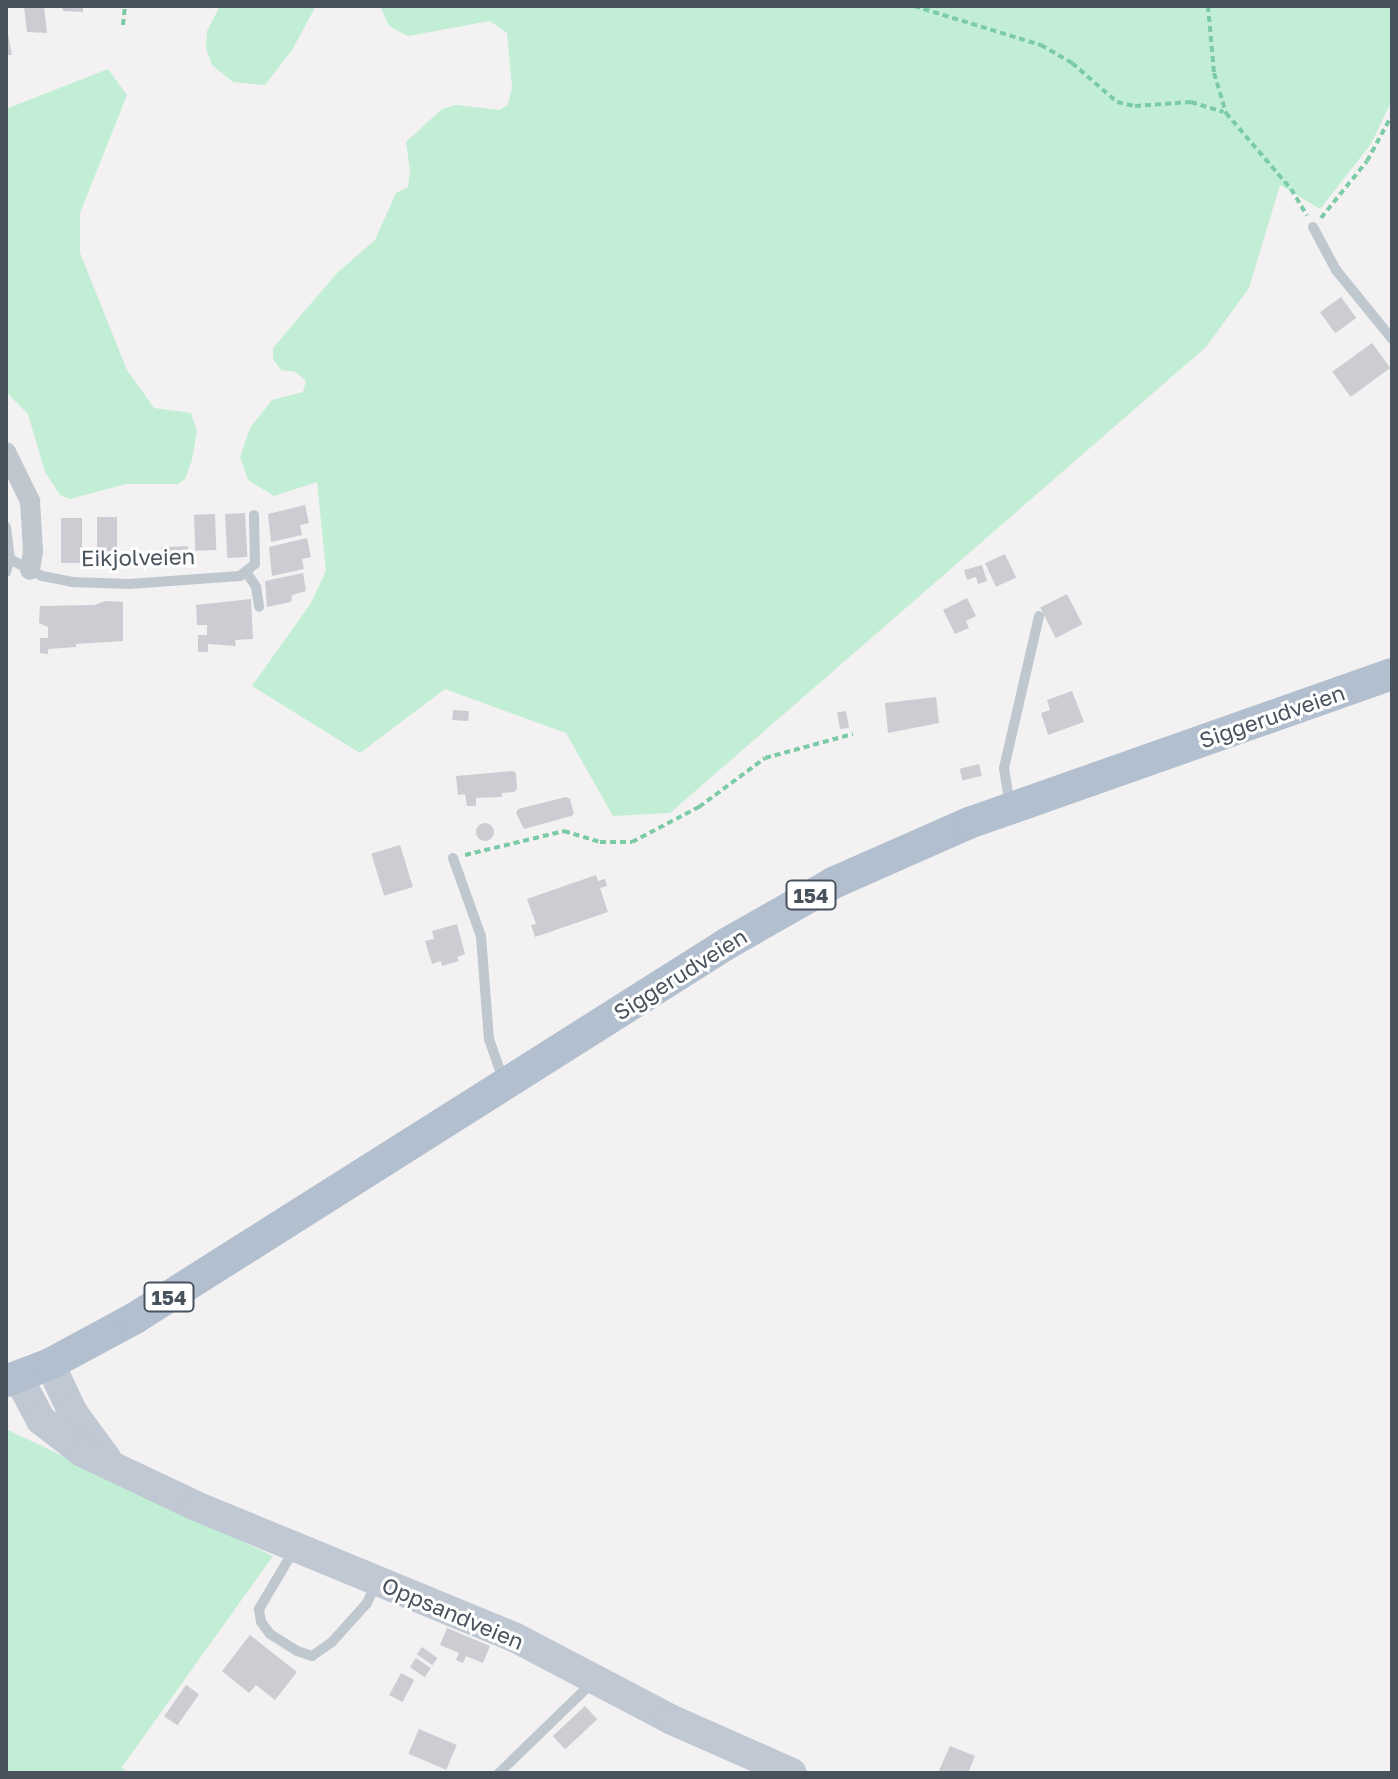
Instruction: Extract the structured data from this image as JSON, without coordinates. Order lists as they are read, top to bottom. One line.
{"streets":{"main road":["Siggerudveien","154","Oppsandveien"],"lane":["Eikjolveien"]},"crossings":[["Siggerudveien","Oppsandveien"]]}
